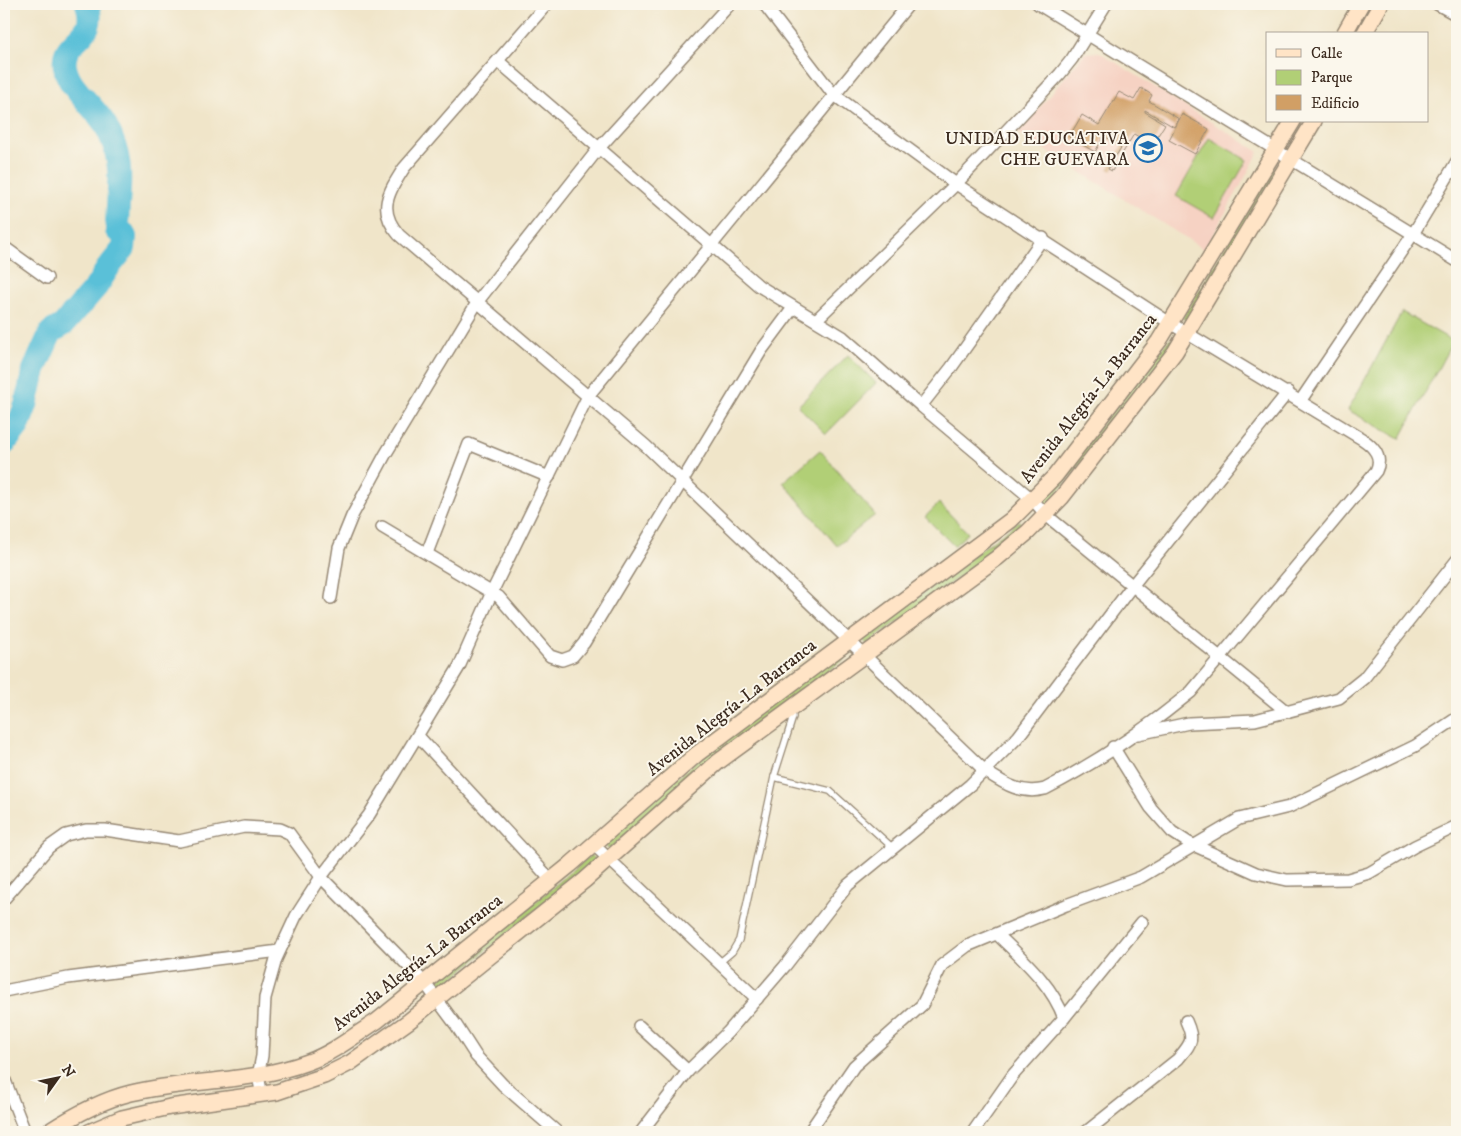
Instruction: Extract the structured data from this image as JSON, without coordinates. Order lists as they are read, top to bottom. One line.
{"streets":{"main road":["Avenida Alegría-La Barranca"]},"places":{"school or university":["UNIDAD EDUCATIVA CHE GUEVARA"]},"legend":["Calle","Parque","Edificio"],"north":"top right"}
